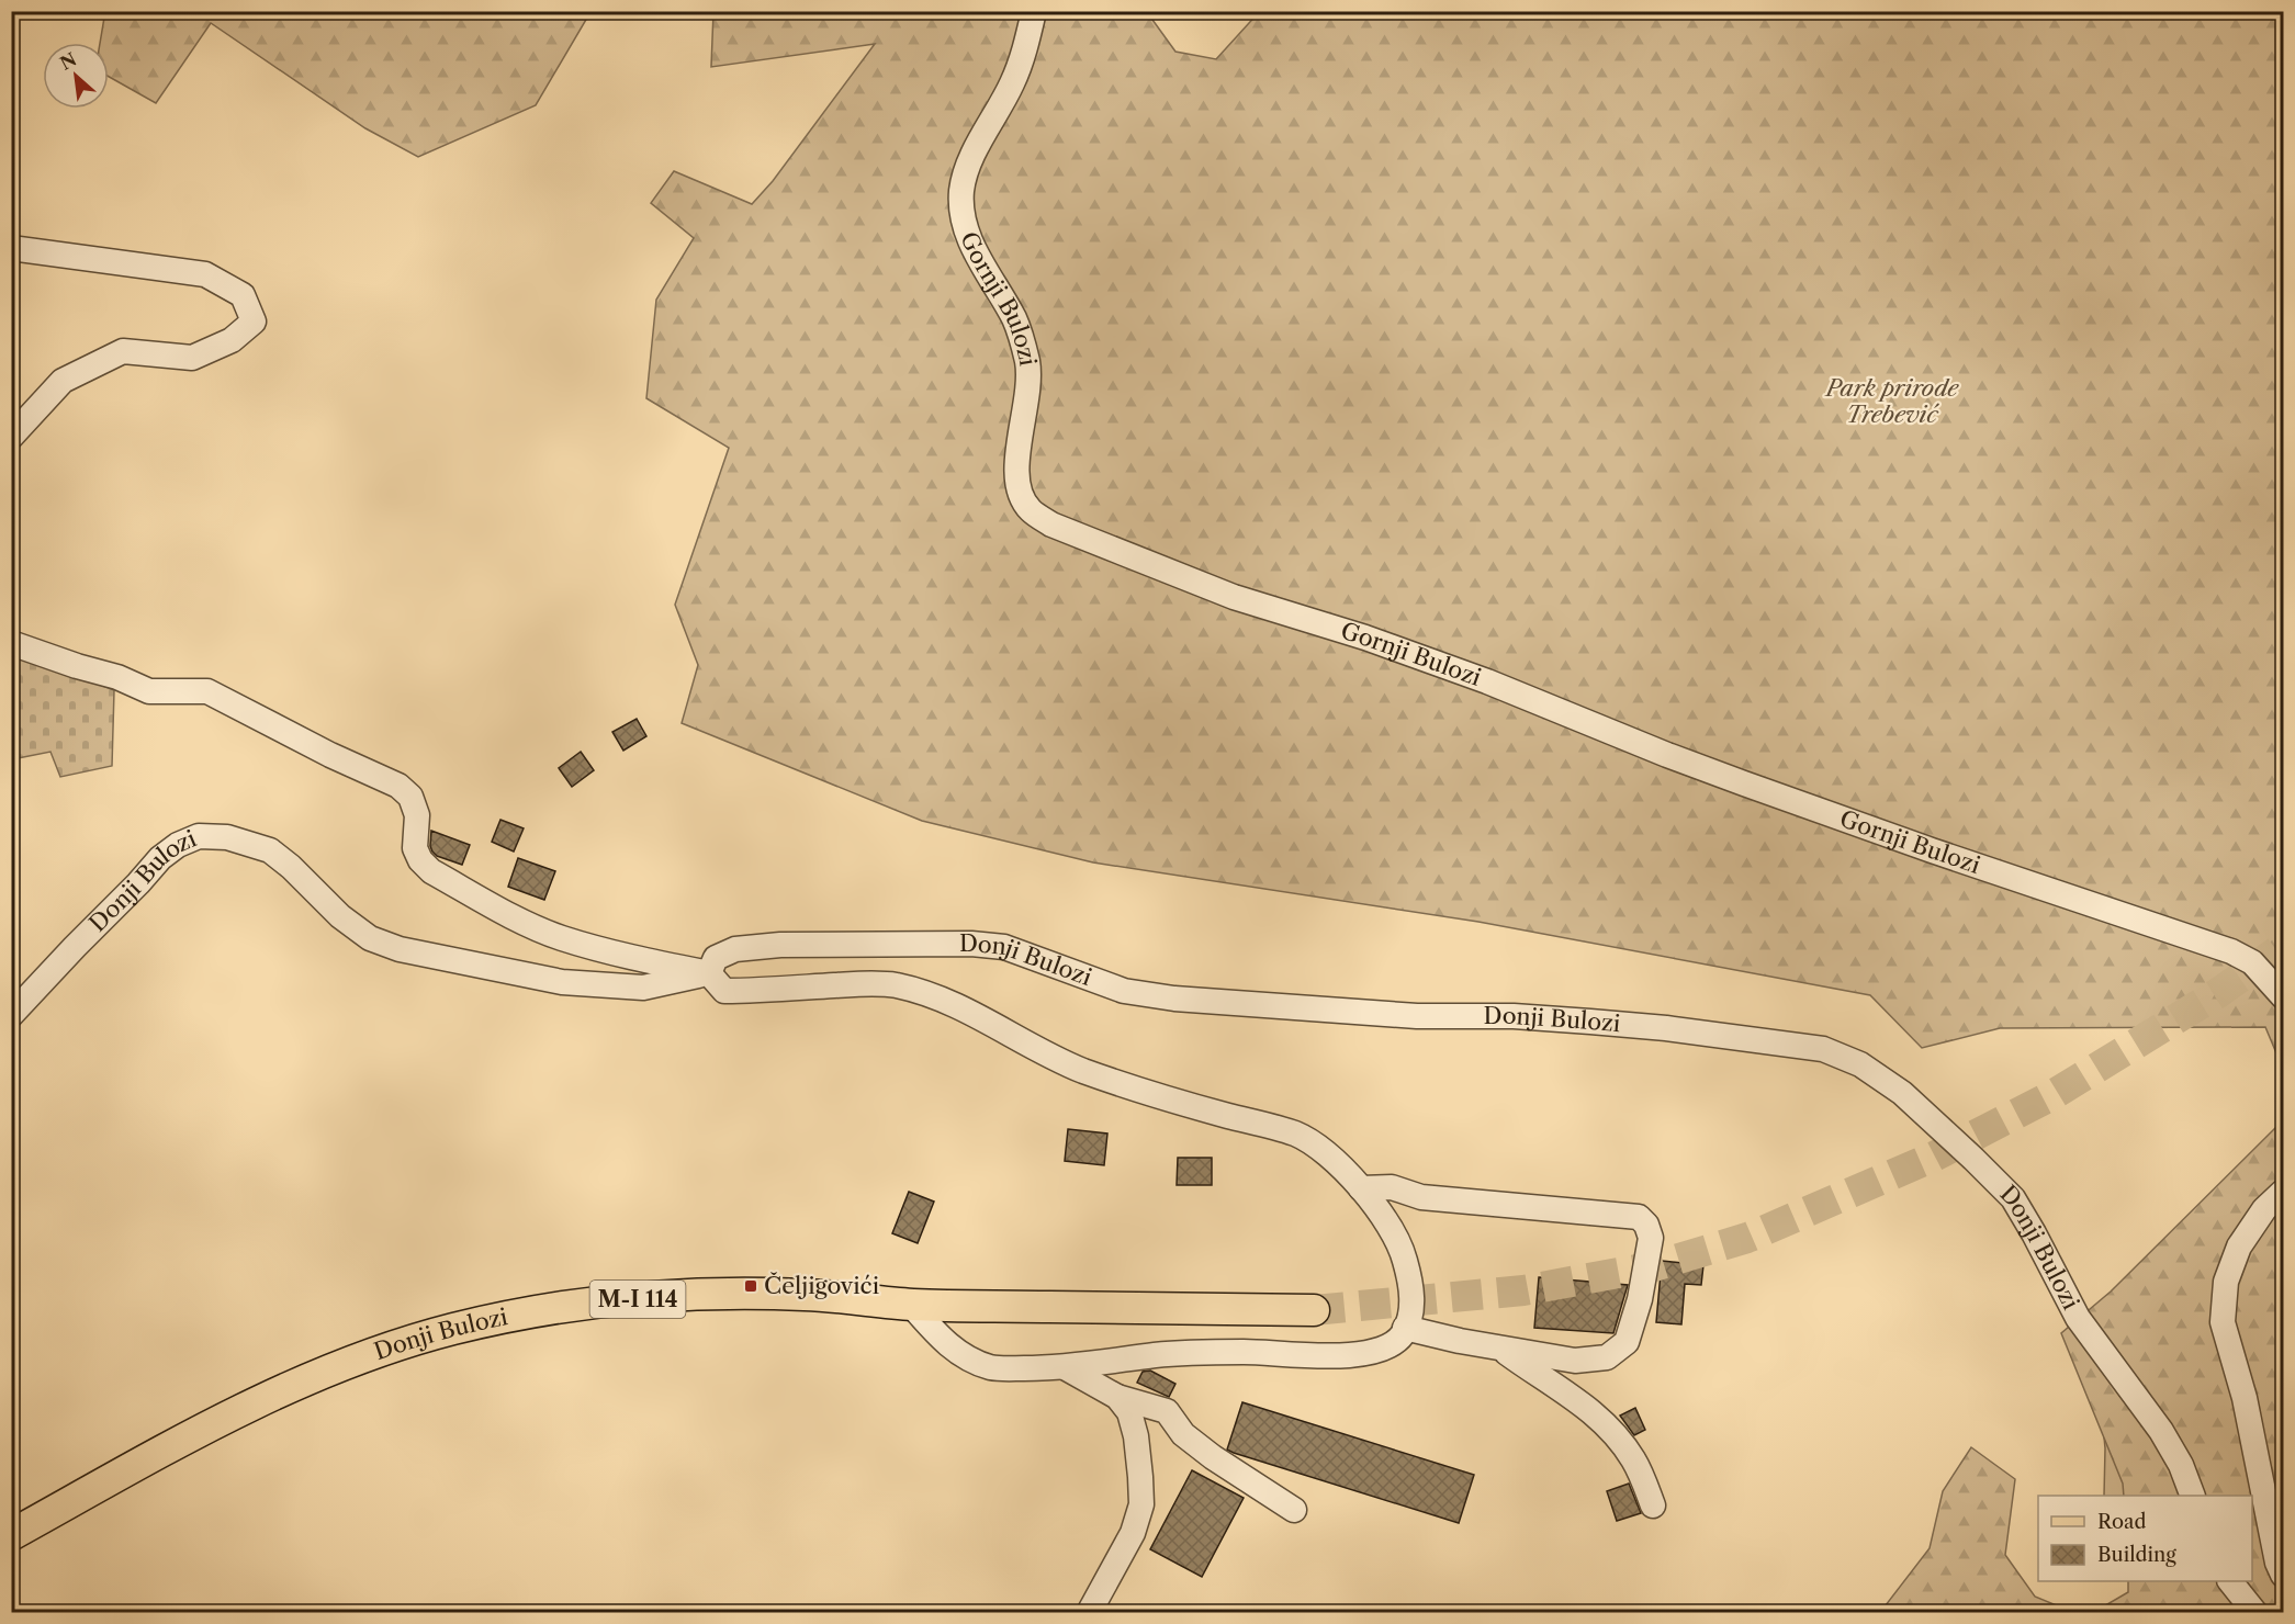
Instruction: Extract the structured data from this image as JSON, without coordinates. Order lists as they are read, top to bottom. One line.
{"streets":{"main road":["Donji Bulozi","M-I 114"],"street":["Gornji Bulozi"]},"parks":["Park prirode Trebević"],"places":{"transit":["Čeljigovići"]},"legend":["Road","Building"],"north":"top left"}
